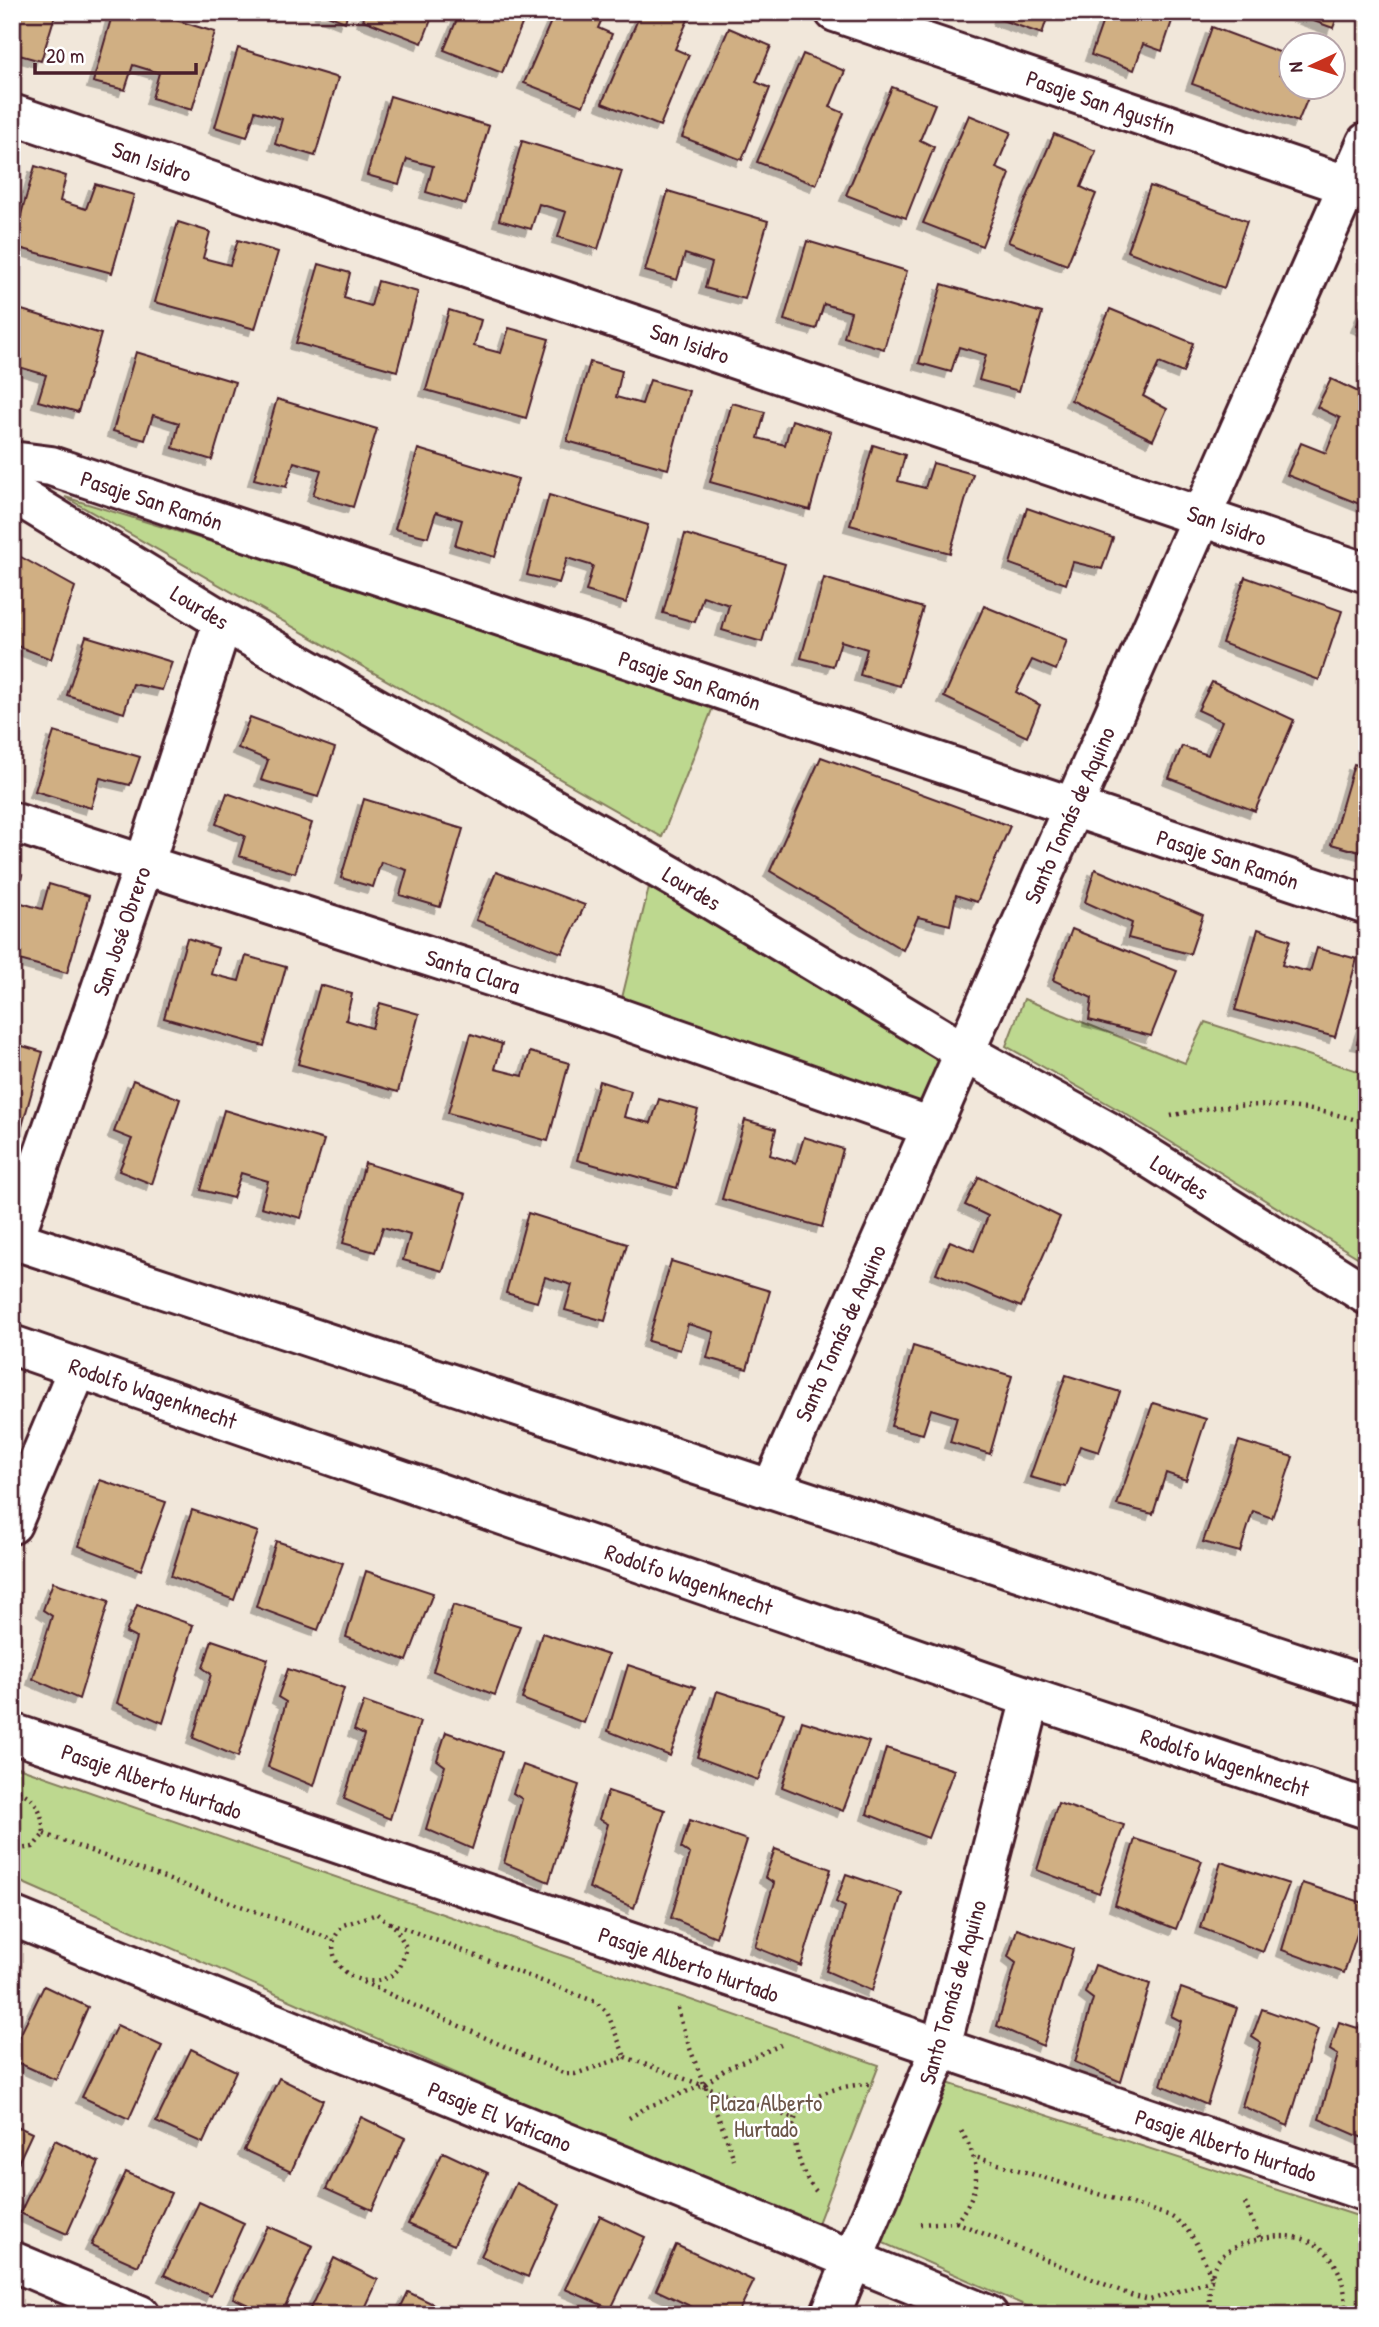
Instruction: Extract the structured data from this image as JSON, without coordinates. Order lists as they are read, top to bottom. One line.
{"streets":{"street":["Pasaje San Agustín","San Isidro","Pasaje San Ramón","Lourdes","Santo Tomás de Aquino","San José Obrero","Santa Clara","Rodolfo Wagenknecht","Pasaje Alberto Hurtado","Pasaje El Vaticano"]},"crossings":[["Pasaje San Agustín","Santo Tomás de Aquino"],["San Isidro","Santo Tomás de Aquino"],["Pasaje San Ramón","Santo Tomás de Aquino"],["Lourdes","Santo Tomás de Aquino"],["Lourdes","San José Obrero"],["Santo Tomás de Aquino","Santa Clara"],["Santo Tomás de Aquino","Rodolfo Wagenknecht"],["Santo Tomás de Aquino","Pasaje Alberto Hurtado"],["Santo Tomás de Aquino","Pasaje El Vaticano"],["San José Obrero","Santa Clara"]],"parks":["Plaza Alberto Hurtado"],"scale_bar":"20 m","north":"left"}
